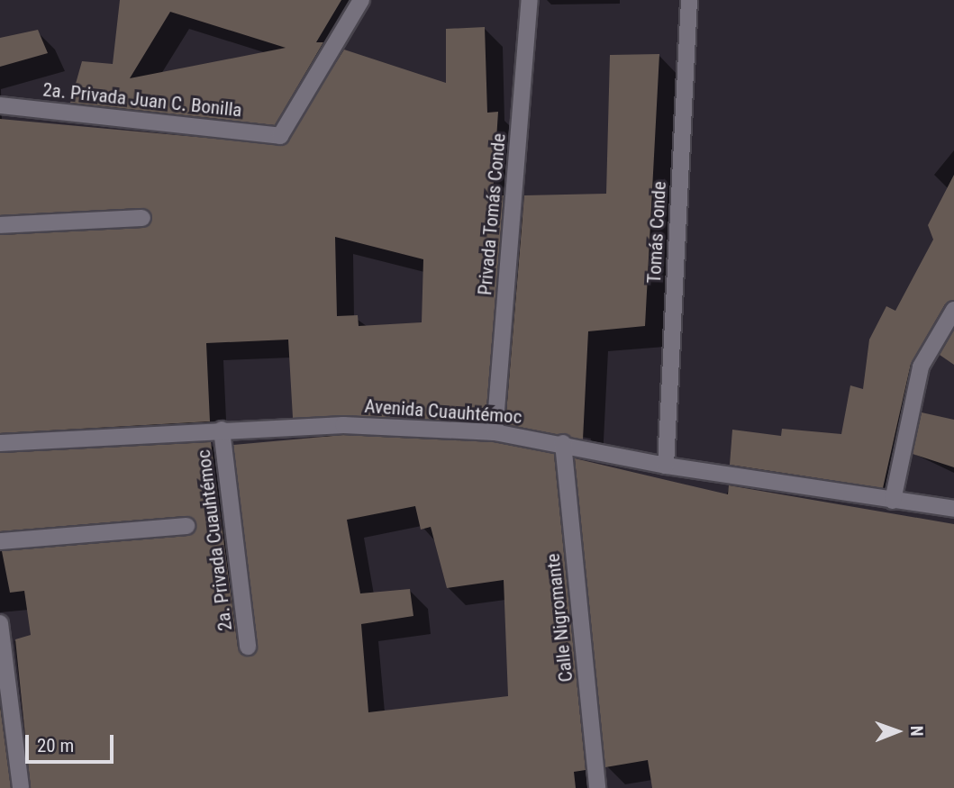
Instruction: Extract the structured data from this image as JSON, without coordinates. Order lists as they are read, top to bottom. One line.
{"streets":{"street":["2a. Privada Juan C. Bonilla","Privada Tomás Conde","Tomás Conde","Avenida Cuauhtémoc","2a. Privada Cuauhtémoc","Calle Nigromante"]},"crossings":[["Privada Tomás Conde","Avenida Cuauhtémoc"],["Tomás Conde","Avenida Cuauhtémoc"],["Avenida Cuauhtémoc","2a. Privada Cuauhtémoc"],["Avenida Cuauhtémoc","Calle Nigromante"]],"scale_bar":"20 m","north":"right"}
